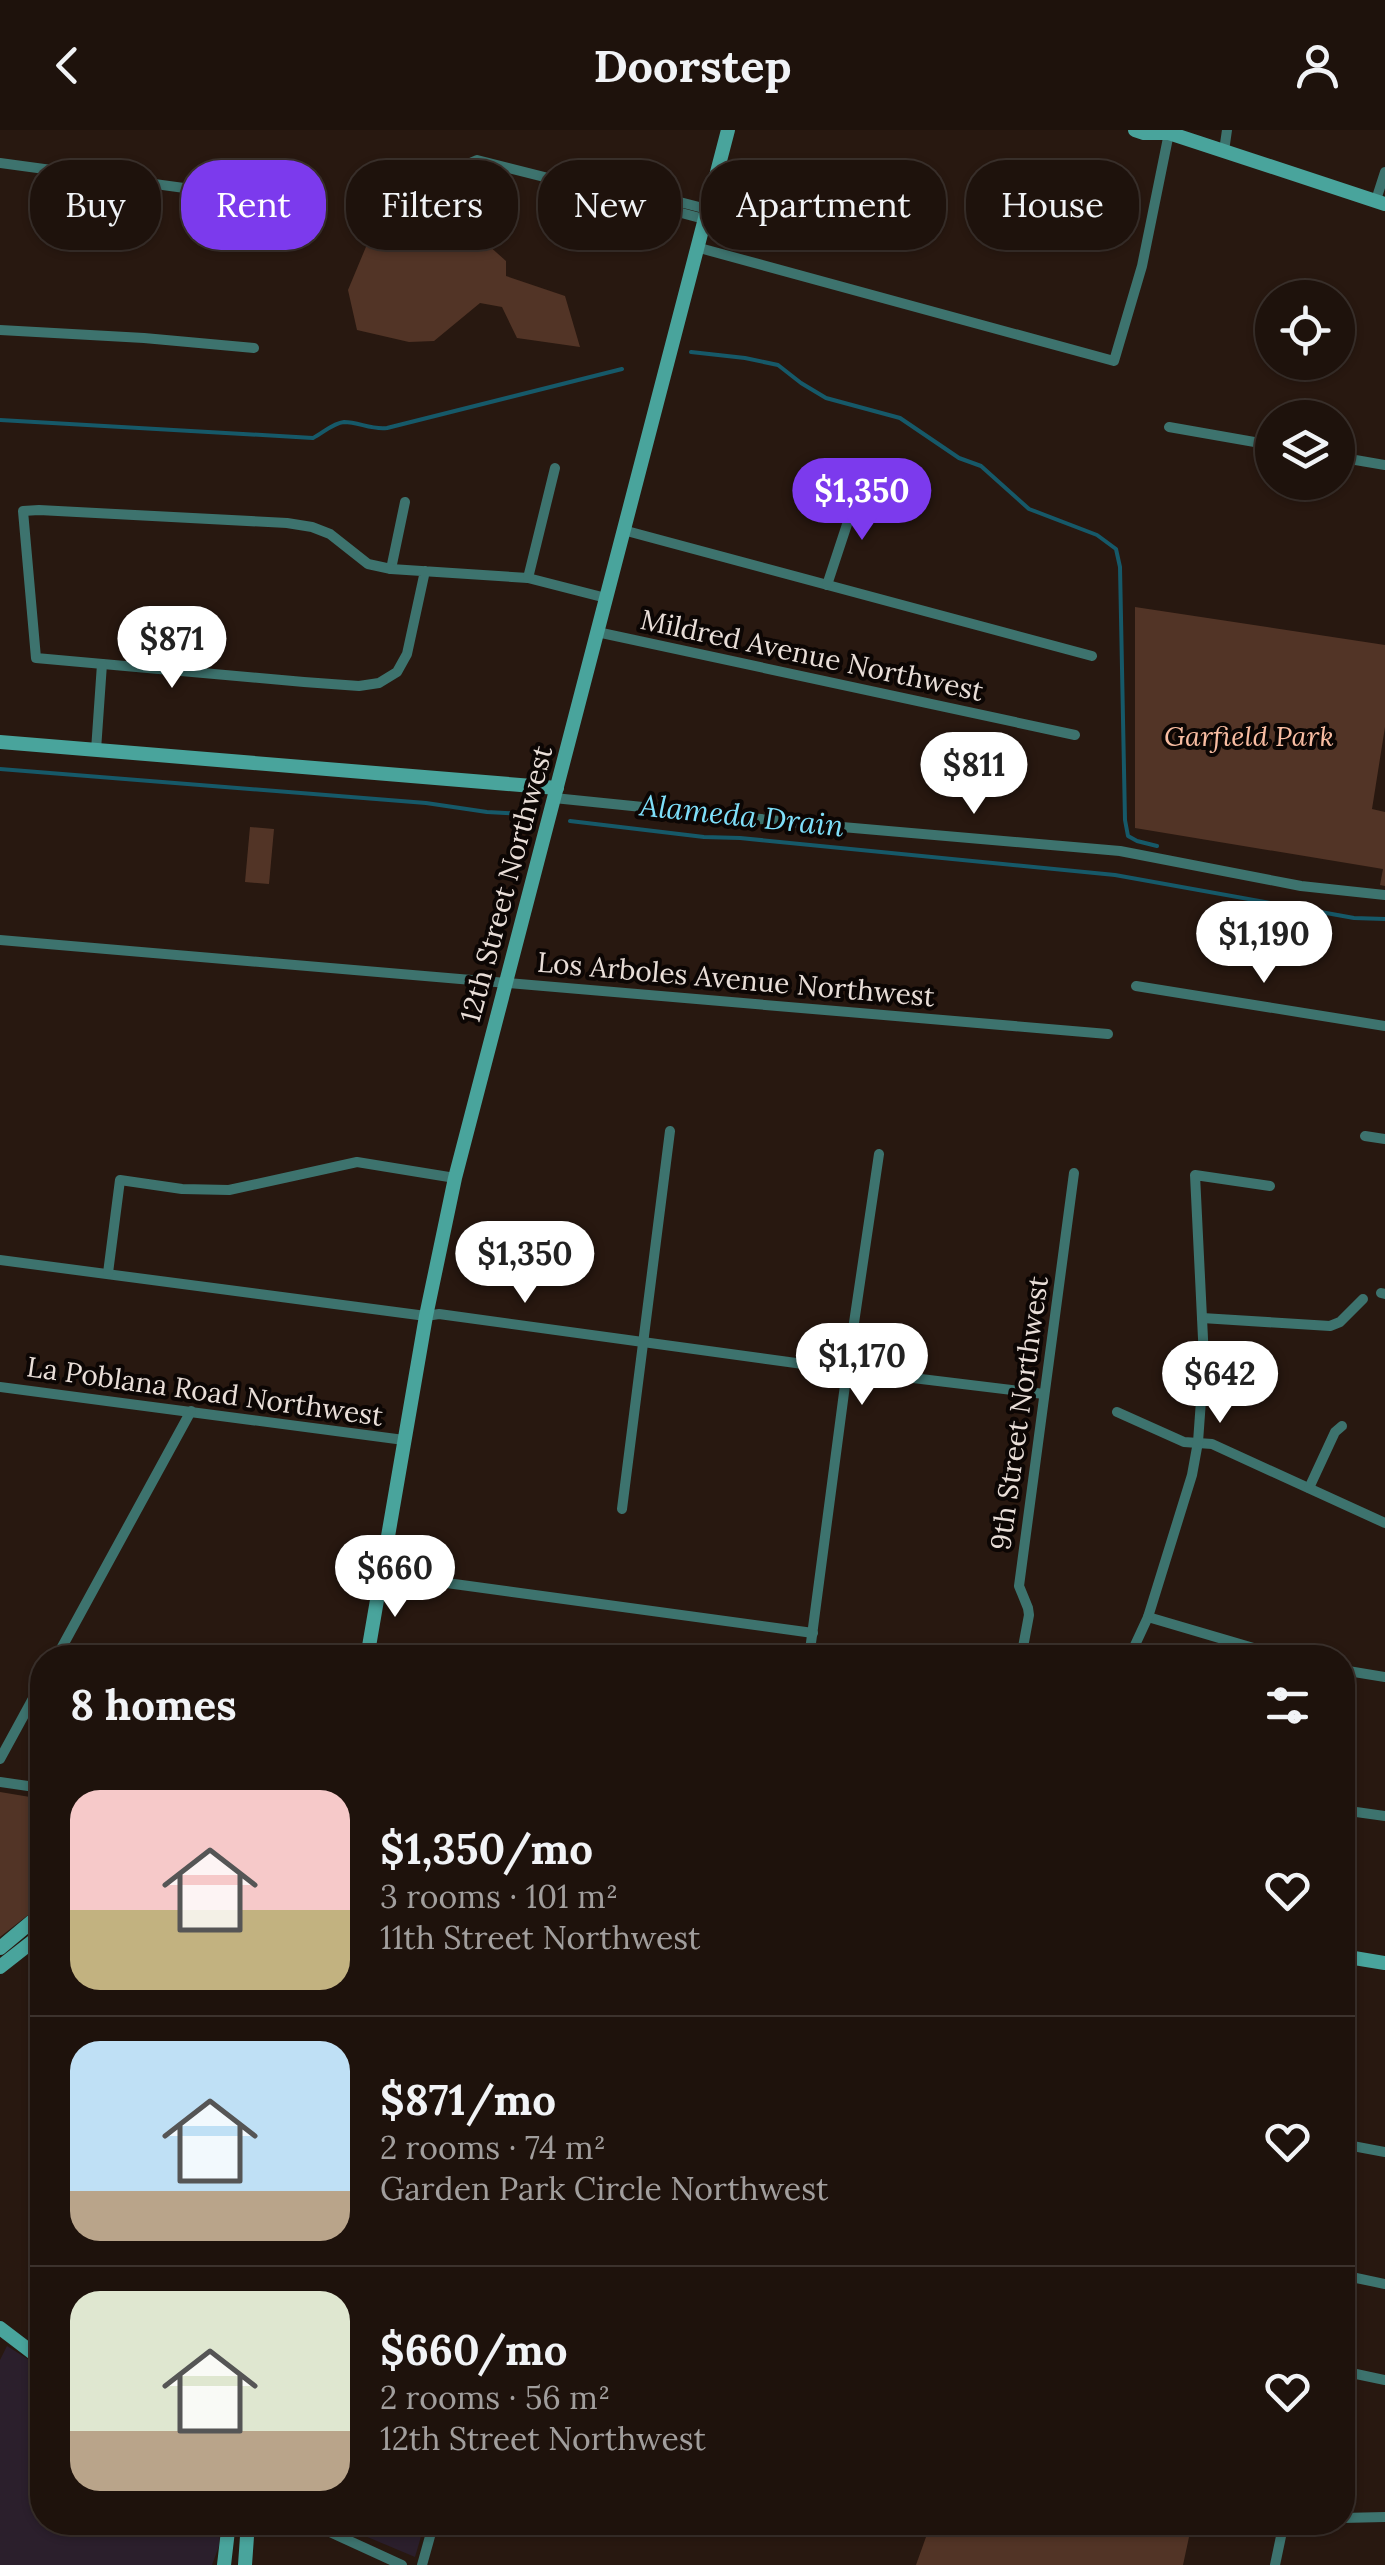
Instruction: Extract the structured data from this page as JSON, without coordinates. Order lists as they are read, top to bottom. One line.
{"streets":{"main road":["12th Street Northwest"],"street":["Mildred Avenue Northwest","Los Arboles Avenue Northwest","La Poblana Road Northwest","9th Street Northwest"]},"crossings":[["Mildred Avenue Northwest","12th Street Northwest"],["12th Street Northwest","Los Arboles Avenue Northwest"],["12th Street Northwest","La Poblana Road Northwest"]],"water":["Alameda Drain"],"parks":["Garfield Park"],"page":{"header":"Doorstep","chip":["Buy","Rent","Filters","New","Apartment","House"],"price":["$1,350","$871","$811","$1,190","$1,350","$1,170","$642","$660"],"heading":"8 homes","list":[{"name":"$1,350/mo","note":"3 rooms · 101 m² · 11th Street Northwest"},{"name":"$871/mo","note":"2 rooms · 74 m² · Garden Park Circle Northwest"},{"name":"$660/mo","note":"2 rooms · 56 m² · 12th Street Northwest"}]}}
